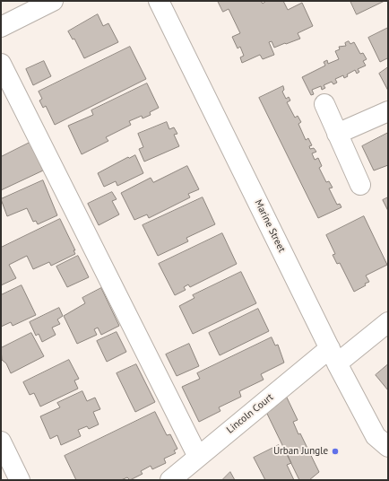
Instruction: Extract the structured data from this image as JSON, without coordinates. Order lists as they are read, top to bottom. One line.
{"streets":{"street":["Marine Street","Lincoln Court"]},"crossings":[["Marine Street","Lincoln Court"]],"places":["Urban Jungle"]}
